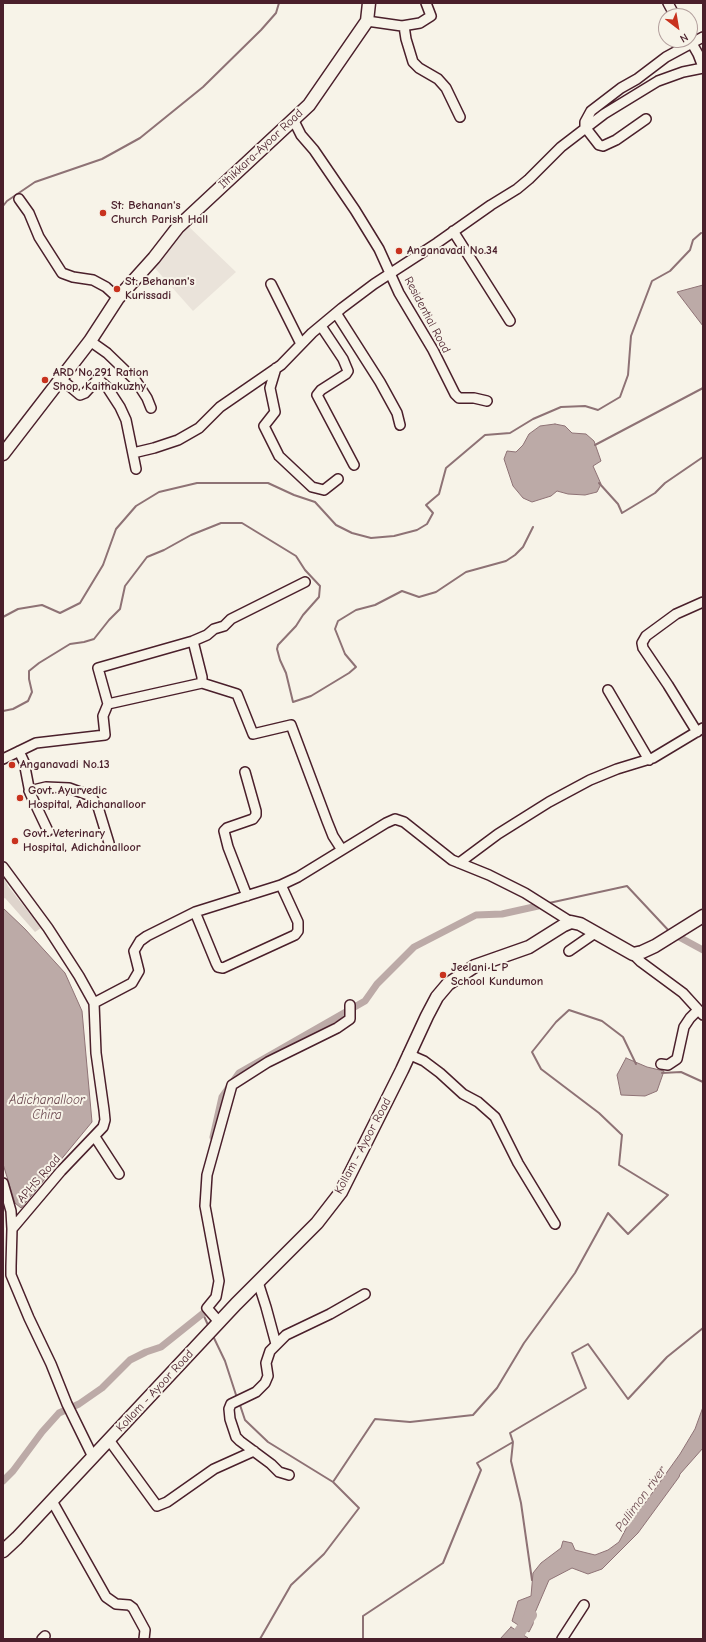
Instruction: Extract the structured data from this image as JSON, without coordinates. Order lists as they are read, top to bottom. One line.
{"streets":{"main road":["Ithikkara-Ayoor Road","Kollam - Ayoor Road"],"street":["Residential Road","APHS Road"]},"crossings":[["Ithikkara-Ayoor Road","Residential Road"]],"water":["Adichanalloor Chira","Pallimon river"],"places":["St: Behanan's Church Parish Hall","Anganavadi No.34","St: Behanan's Kurissadi","ARD No.291 Ration Shop, Kaithakuzhy","Anganavadi No.13","Govt. Ayurvedic Hospital, Adichanalloor","Govt. Veterinary Hospital, Adichanalloor","Jeelani L P School Kundumon"],"north":"bottom right"}
